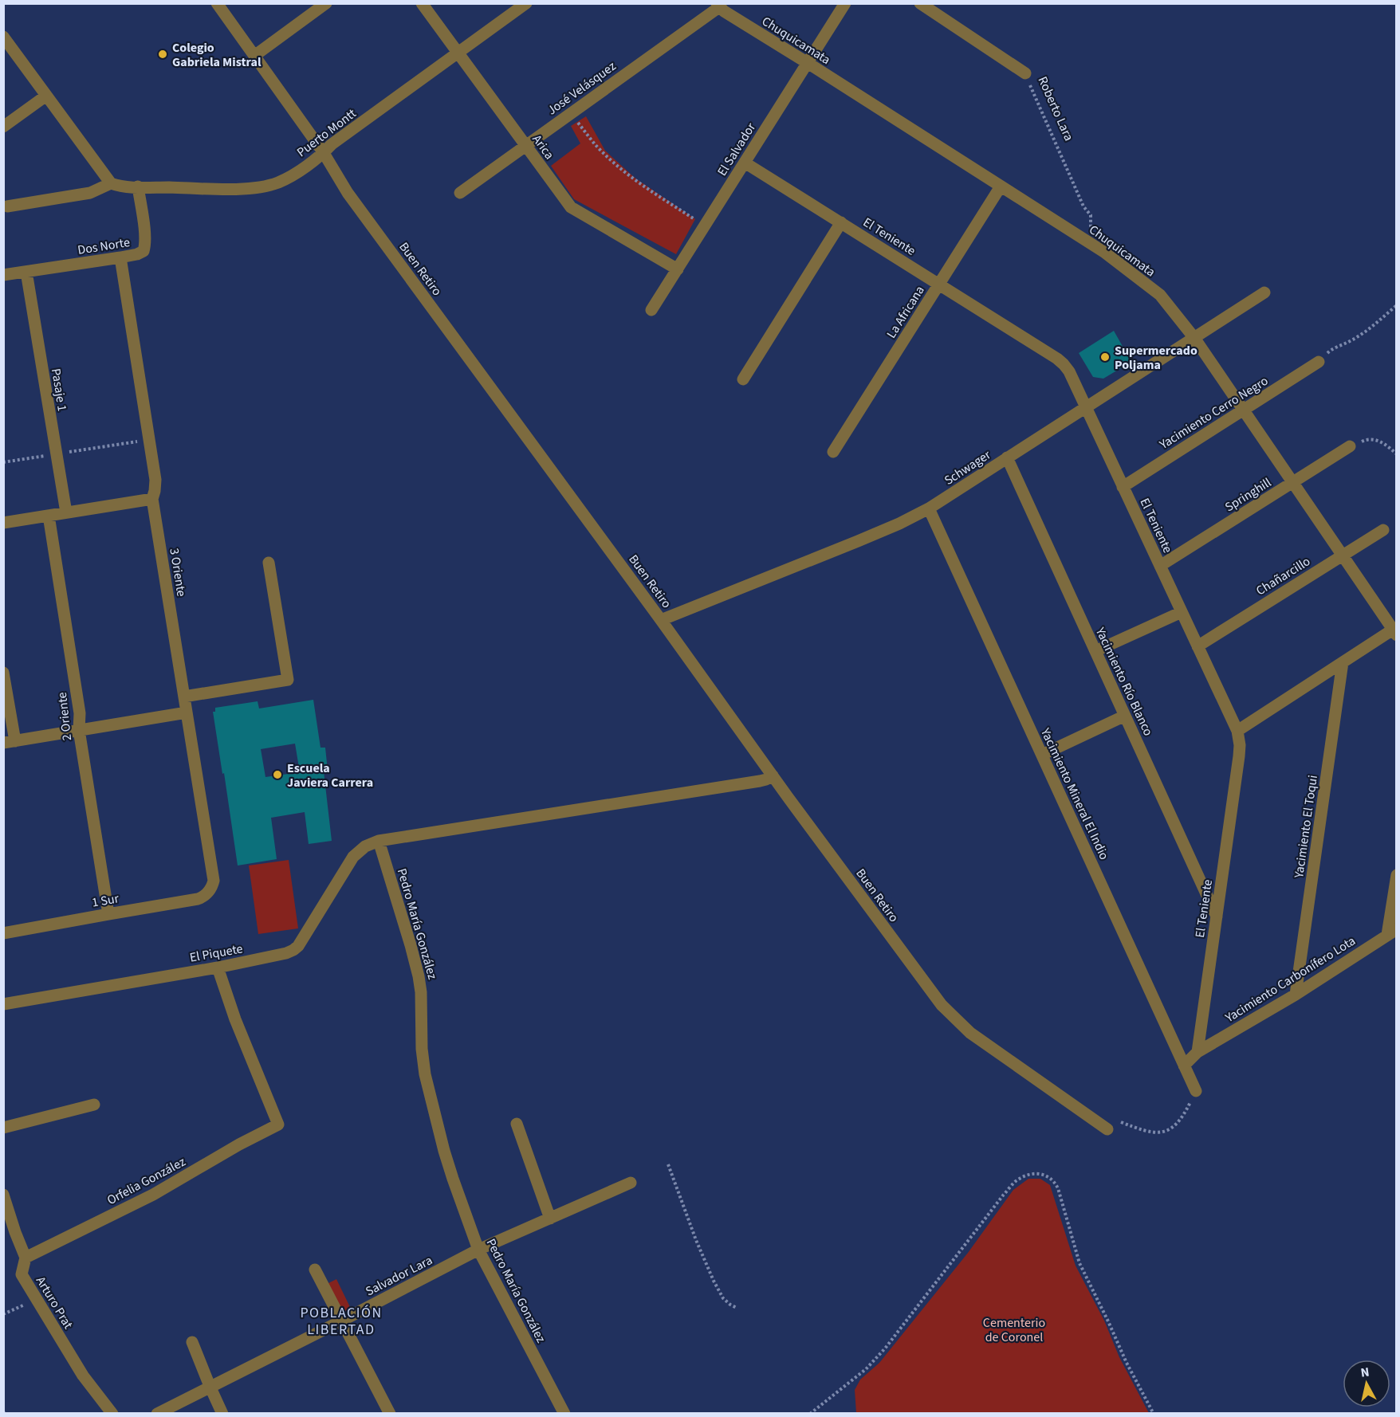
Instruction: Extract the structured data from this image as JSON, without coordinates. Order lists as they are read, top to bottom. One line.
{"streets":{"street":["Chuquicamata","José Velásquez","Roberto Lara","Puerto Montt","Arica","El Salvador","El Teniente","Dos Norte","Buen Retiro","La Africana","Pasaje 1","Yacimiento Cerro Negro","Schwager","Springhill","3 Oriente","Chañarcillo","Yacimiento Río Blanco","2 Oriente","Yacimiento Mineral El Indio","Yacimiento El Toqui","1 Sur","Pedro María González","El Piquete","Yacimiento Carbonífero Lota","Orfelia González","Salvador Lara","Arturo Prat"]},"crossings":[["Chuquicamata","José Velásquez"],["Chuquicamata","Roberto Lara"],["Chuquicamata","El Salvador"],["Chuquicamata","La Africana"],["Chuquicamata","Yacimiento Cerro Negro"],["Chuquicamata","Schwager"],["Chuquicamata","Springhill"],["Chuquicamata","Chañarcillo"],["José Velásquez","Arica"],["Puerto Montt","Arica"],["Puerto Montt","Dos Norte"],["Puerto Montt","Buen Retiro"],["Arica","El Salvador"],["El Salvador","El Teniente"],["El Teniente","La Africana"],["El Teniente","Yacimiento Cerro Negro"],["El Teniente","Schwager"],["El Teniente","Springhill"],["El Teniente","Chañarcillo"],["El Teniente","Yacimiento Río Blanco"],["El Teniente","Yacimiento Carbonífero Lota"],["Dos Norte","Pasaje 1"],["Dos Norte","3 Oriente"],["Buen Retiro","Schwager"],["Schwager","Yacimiento Río Blanco"],["Schwager","Yacimiento Mineral El Indio"],["3 Oriente","1 Sur"],["2 Oriente","1 Sur"],["Yacimiento El Toqui","Yacimiento Carbonífero Lota"],["Pedro María González","El Piquete"],["Pedro María González","Salvador Lara"],["El Piquete","Orfelia González"],["Orfelia González","Arturo Prat"]],"districts":["POBLACIÓN LIBERTAD"],"parks":["Cementerio de Coronel"],"places":["Colegio Gabriela Mistral","Supermercado Poljama","Escuela Javiera Carrera"],"north":"top"}
